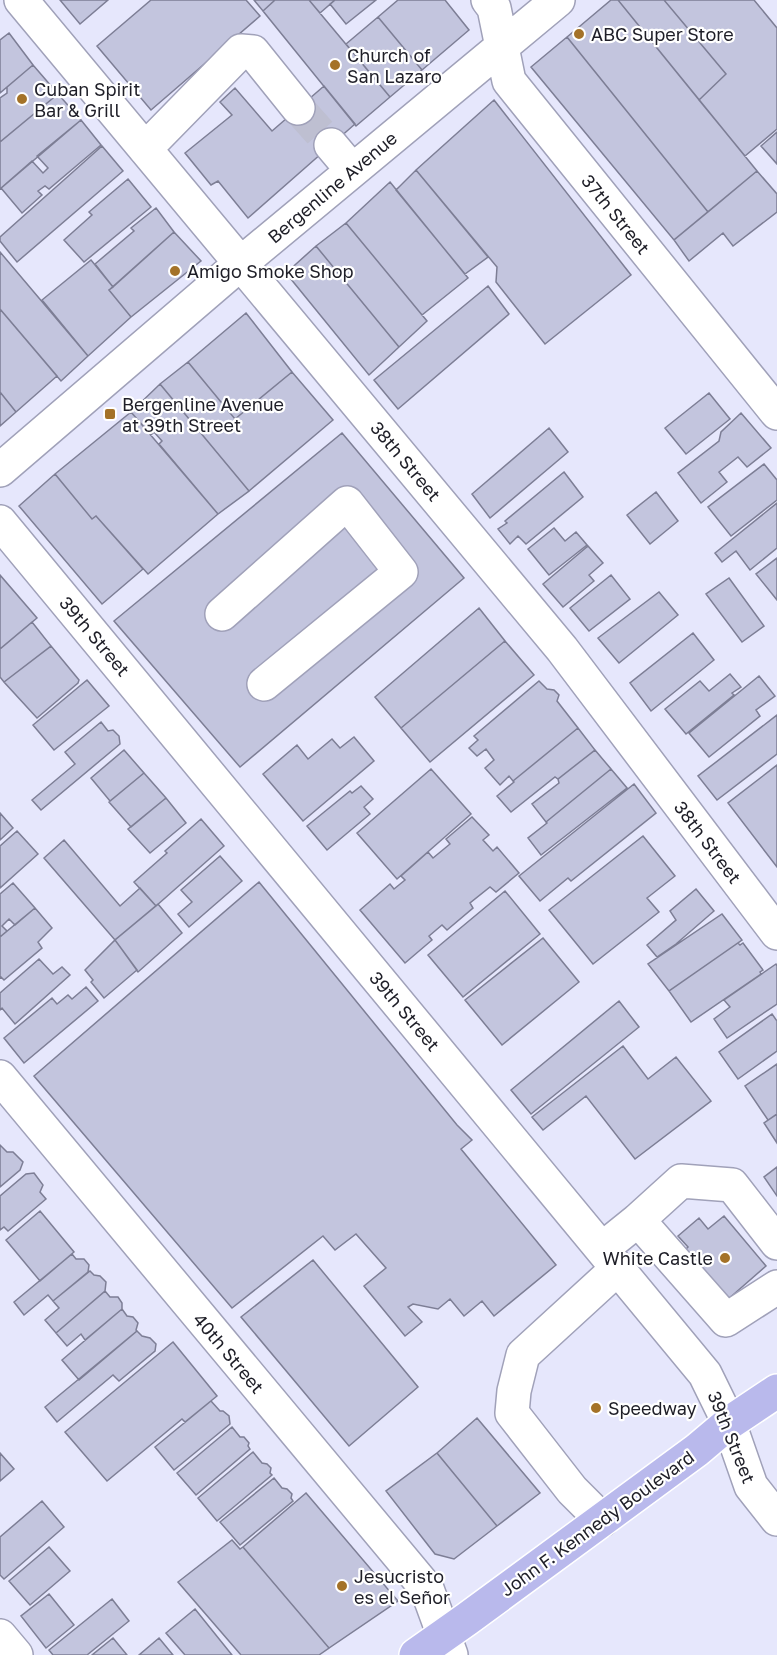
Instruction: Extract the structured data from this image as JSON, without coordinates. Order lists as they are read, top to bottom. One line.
{"streets":{"main road":["John F. Kennedy Boulevard"],"street":["Bergenline Avenue","37th Street","38th Street","39th Street","40th Street"]},"crossings":[["Bergenline Avenue","37th Street"],["Bergenline Avenue","38th Street"],["39th Street","John F. Kennedy Boulevard"],["40th Street","John F. Kennedy Boulevard"]],"places":{"other":["ABC Super Store","Church of San Lazaro","Cuban Spirit Bar & Grill","Amigo Smoke Shop","White Castle","Speedway","Jesucristo es el Señor"],"transit":["Bergenline Avenue at 39th Street"]}}
